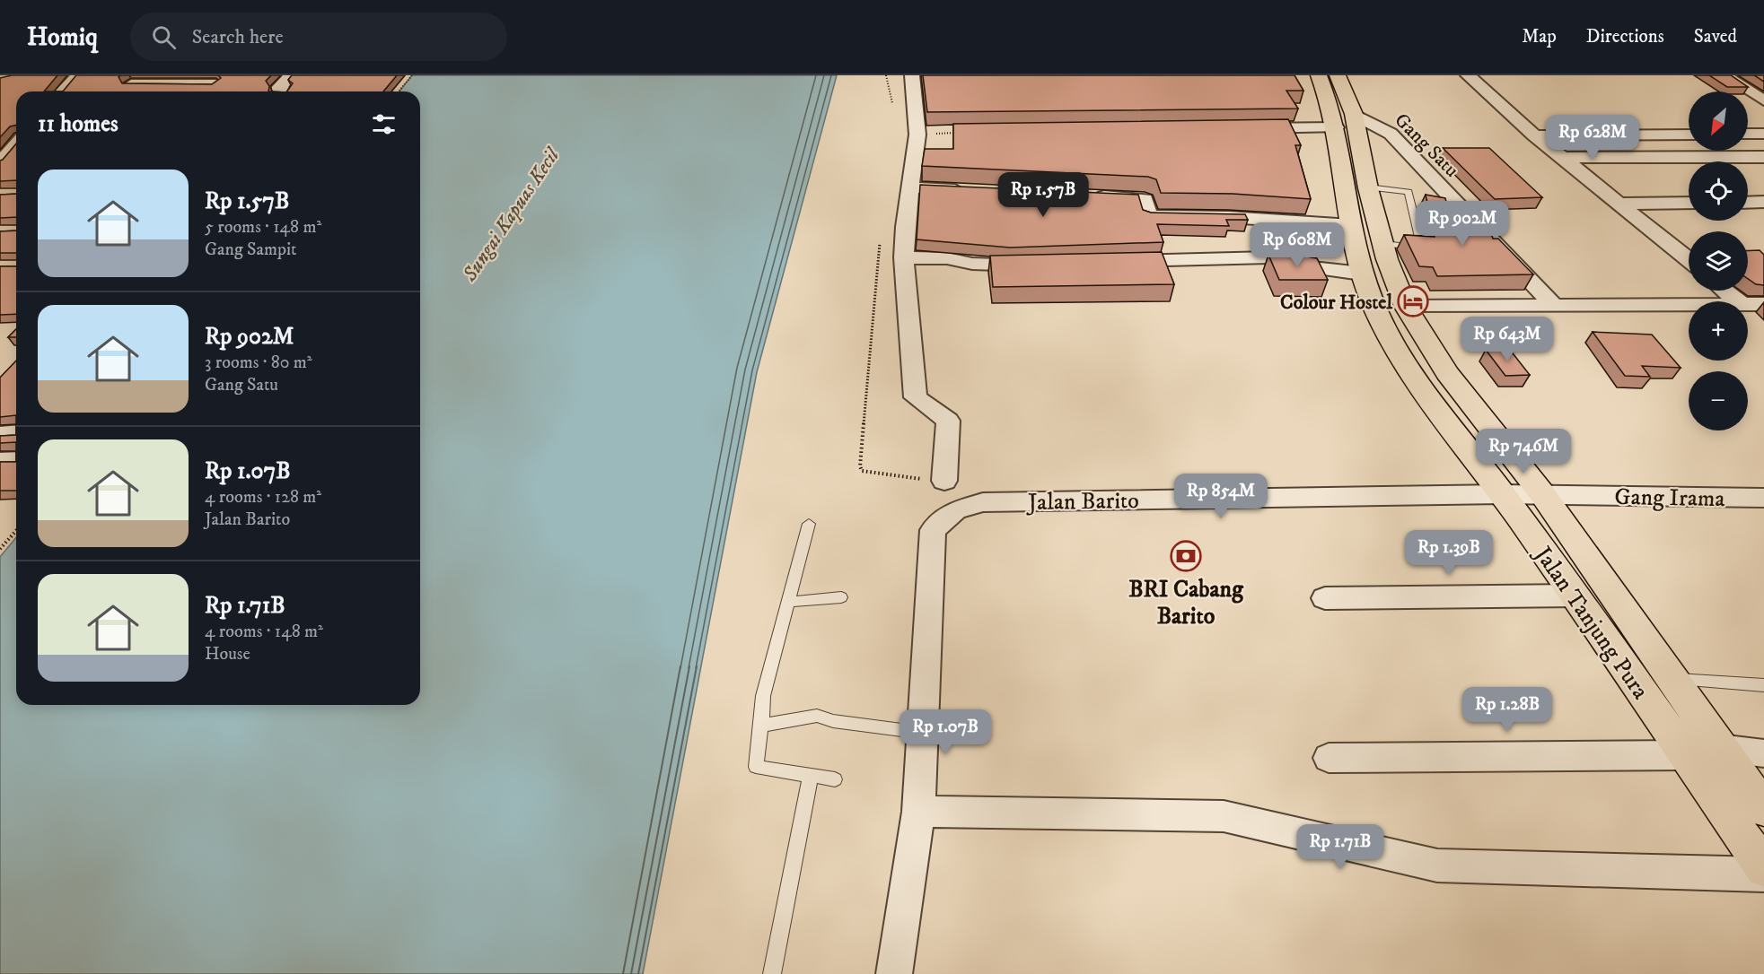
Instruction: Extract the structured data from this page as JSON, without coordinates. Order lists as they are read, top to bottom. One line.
{"streets":{"highway":["Jalan Tanjung Pura"],"street":["Gang Satu","Gang Irama","Jalan Barito"]},"crossings":[["Gang Satu","Jalan Tanjung Pura"],["Gang Irama","Jalan Barito"],["Gang Irama","Jalan Tanjung Pura"],["Jalan Barito","Jalan Tanjung Pura"]],"water":["Sungai Kapuas Kecil"],"places":{"hotel":["Colour Hostel"],"bank":["BRI Cabang Barito"]},"north":"bottom left","page":{"header":"Homiq","search":"Search here","nav":["Map","Directions","Saved"],"map_buttons":["+","−"],"heading":"11 homes","price":["Rp 628M","Rp 1.57B","Rp 902M","Rp 608M","Rp 643M","Rp 746M","Rp 854M","Rp 1.39B","Rp 1.28B","Rp 1.07B","Rp 1.71B"],"list":[{"name":"Rp 1.57B","note":"5 rooms · 148 m² · Gang Sampit"},{"name":"Rp 902M","note":"3 rooms · 80 m² · Gang Satu"},{"name":"Rp 1.07B","note":"4 rooms · 128 m² · Jalan Barito"},{"name":"Rp 1.71B","note":"4 rooms · 148 m² · House"}]}}
